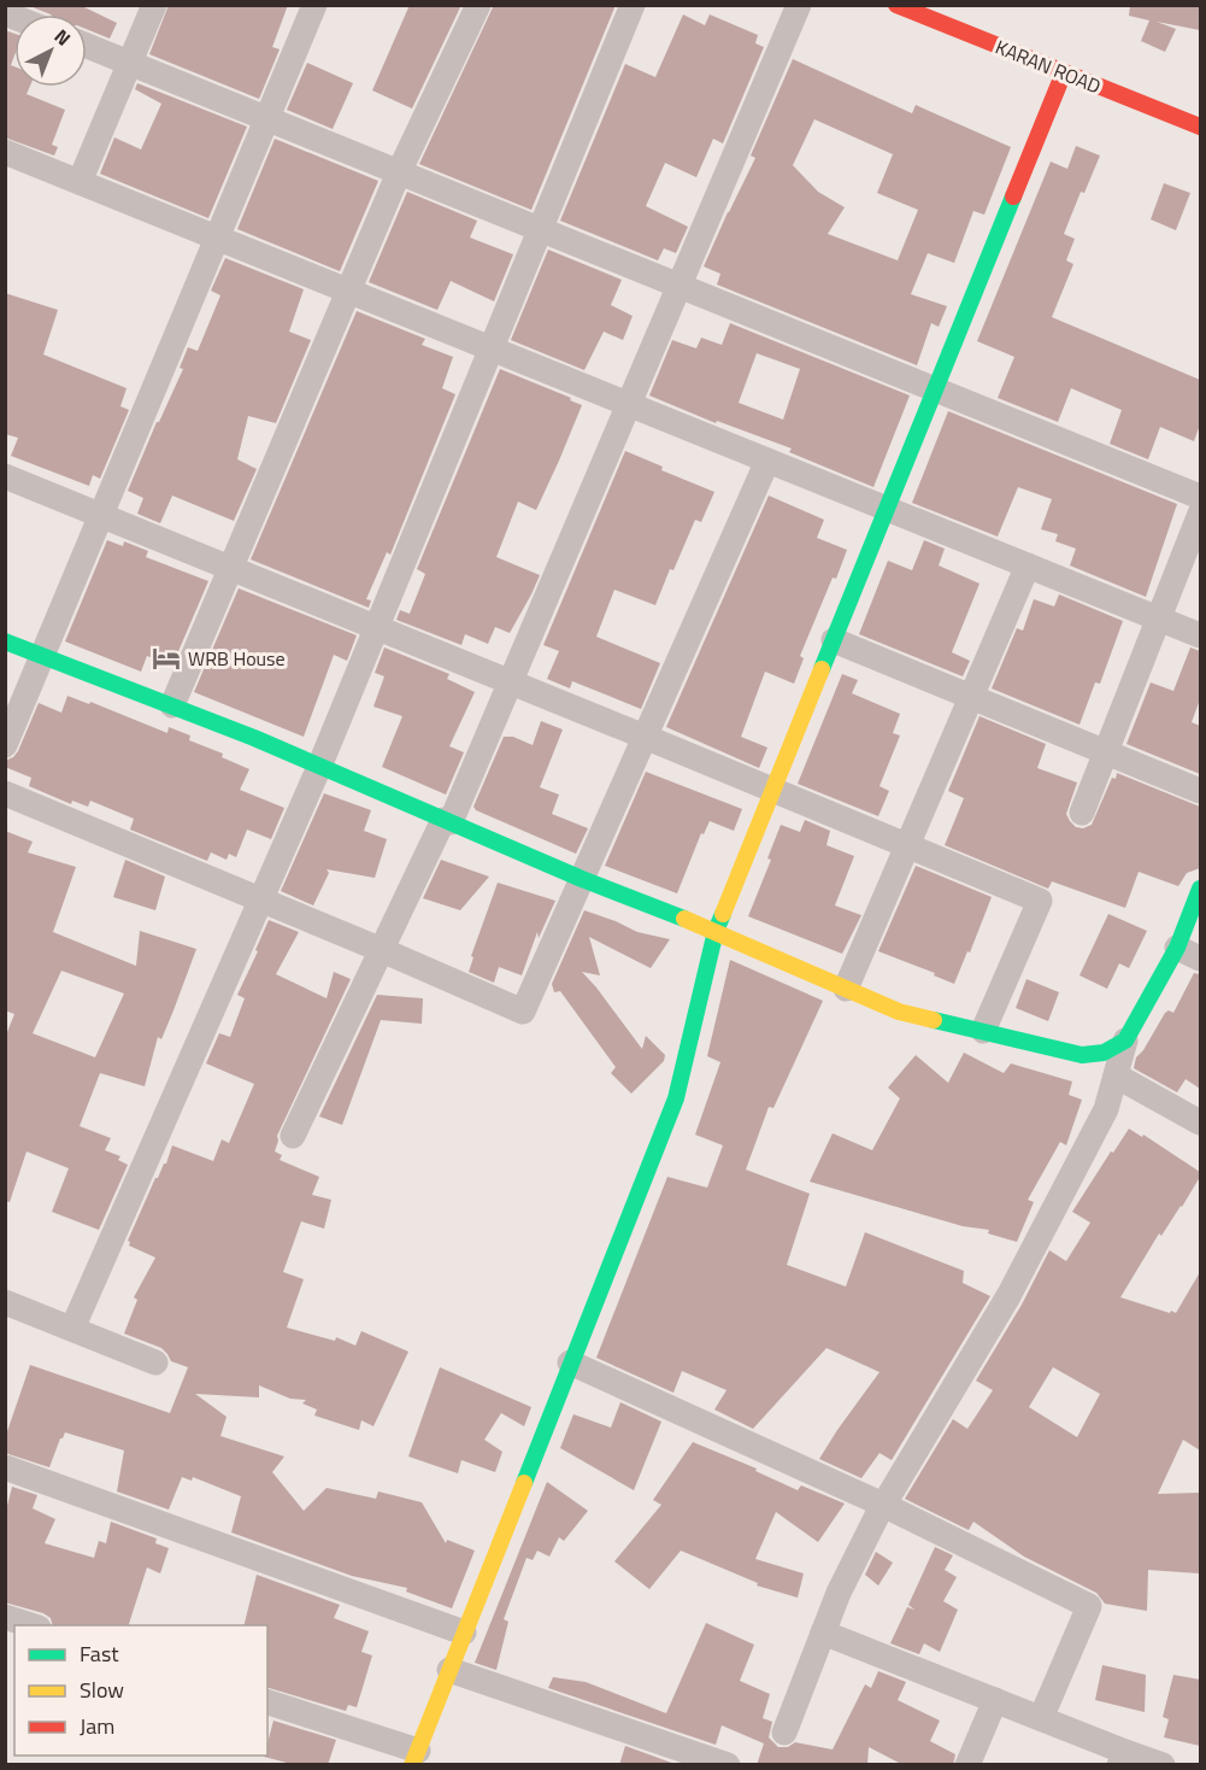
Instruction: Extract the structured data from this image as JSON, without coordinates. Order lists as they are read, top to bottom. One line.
{"streets":{"street":["KARAN ROAD"]},"places":{"hotel":["WRB House"]},"legend":["Fast","Slow","Jam"],"north":"top right"}
